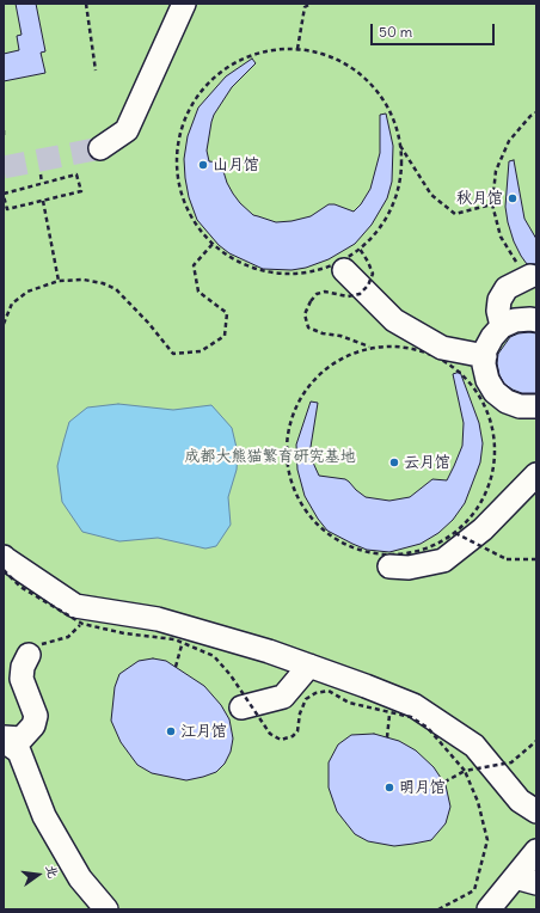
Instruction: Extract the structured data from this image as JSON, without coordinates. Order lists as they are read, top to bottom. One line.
{"parks":["成都大熊猫繁育研究基地"],"places":["山月馆","秋月馆","云月馆","江月馆","明月馆"],"scale_bar":"50 m","north":"right"}
